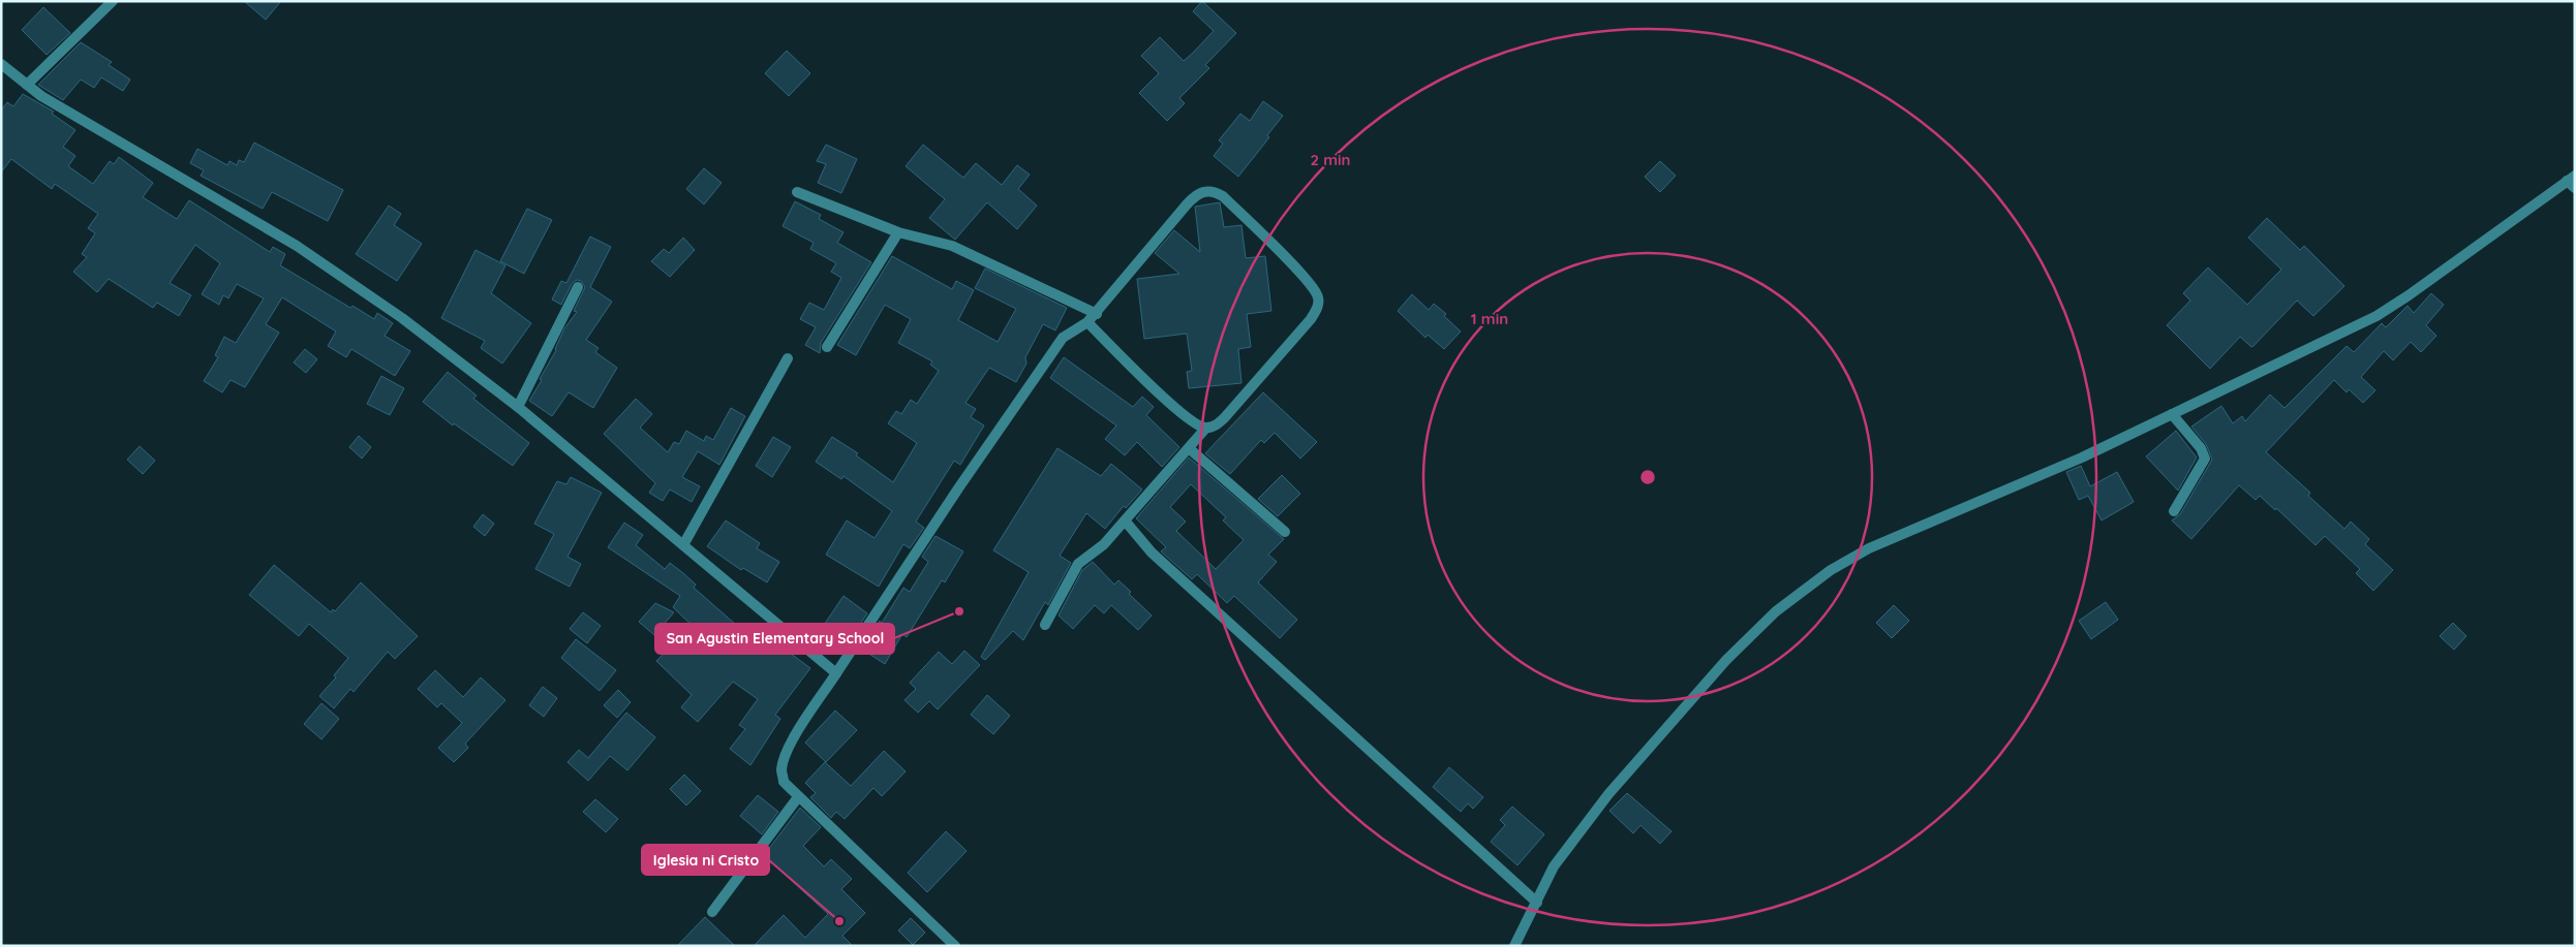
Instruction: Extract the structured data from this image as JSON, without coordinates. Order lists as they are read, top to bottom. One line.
{"places":["San Agustin Elementary School","Iglesia ni Cristo"],"rings":["2 min","1 min"]}
